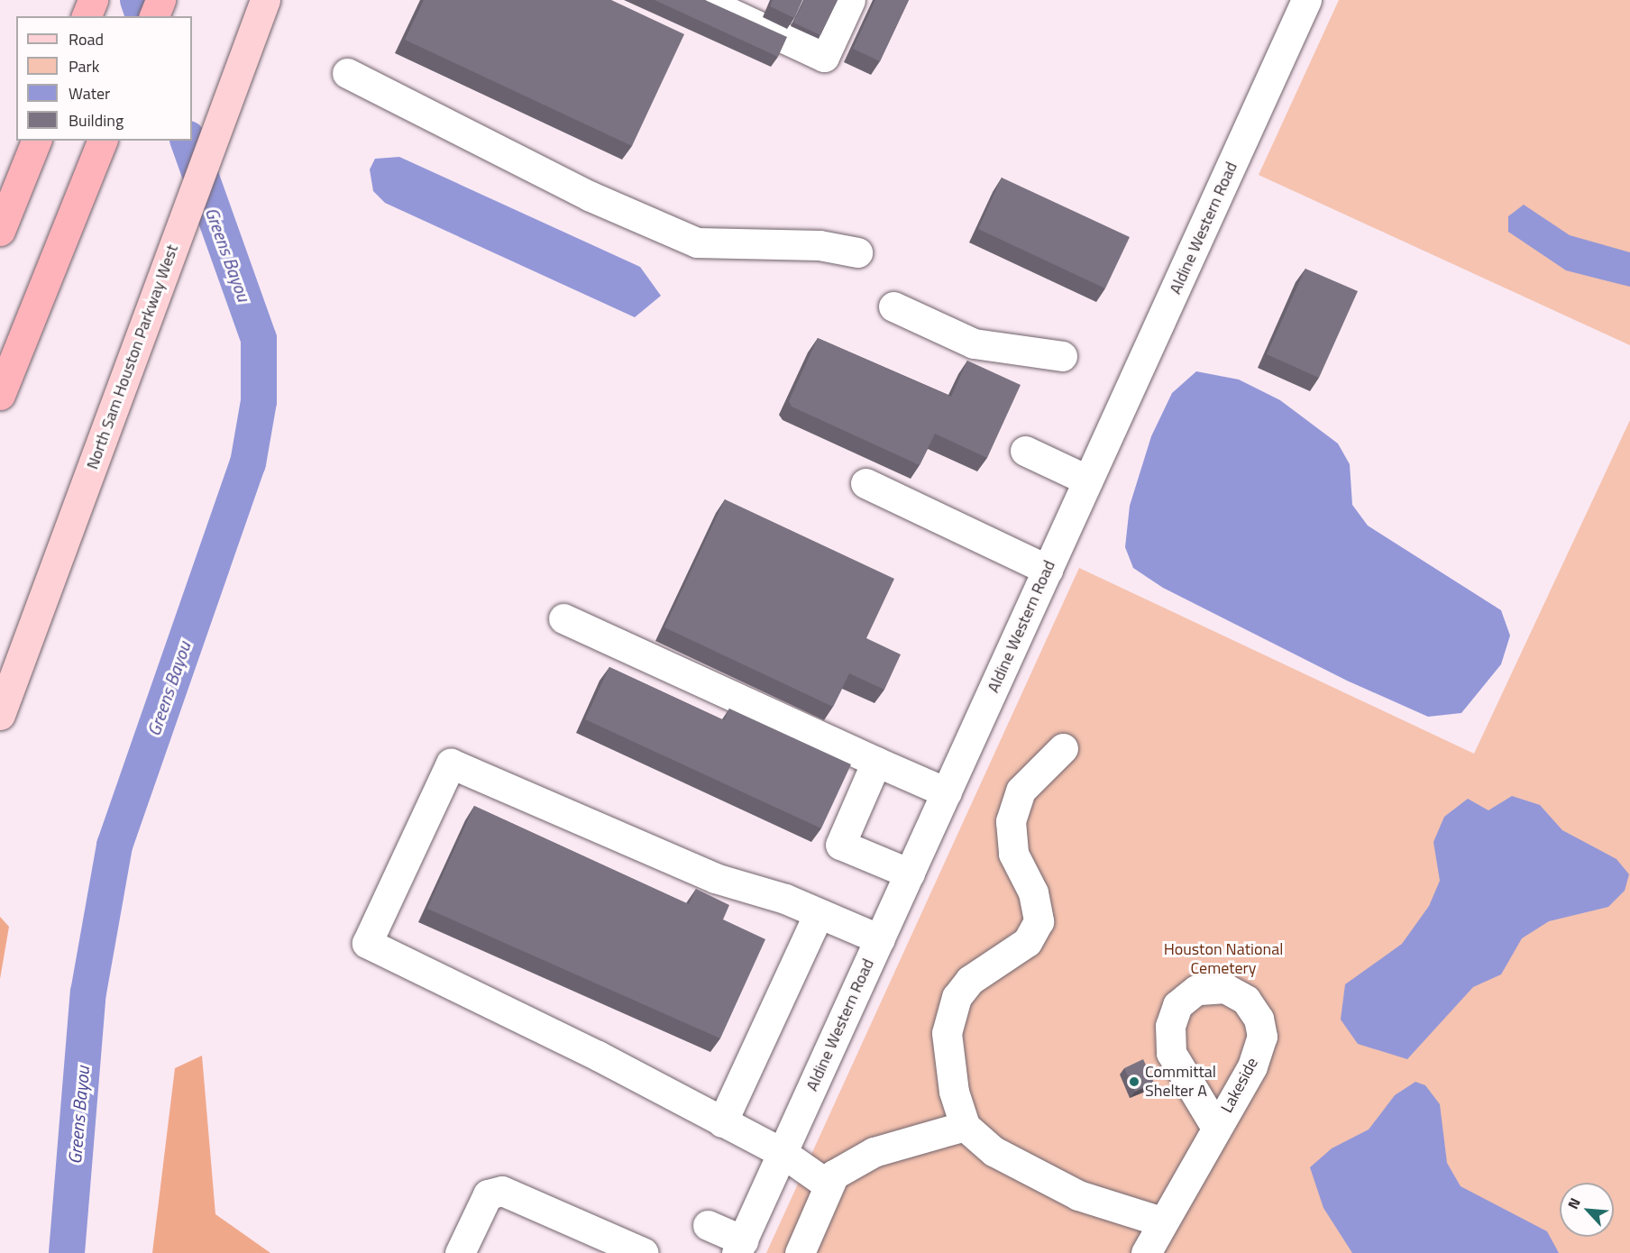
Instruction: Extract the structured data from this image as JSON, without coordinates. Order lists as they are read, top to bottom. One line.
{"streets":{"main road":["North Sam Houston Parkway West"],"street":["Aldine Western Road","Lakeside"]},"water":["Greens Bayou"],"parks":["Houston National Cemetery"],"places":["Committal Shelter A"],"legend":["Road","Park","Water","Building"],"north":"top left"}
